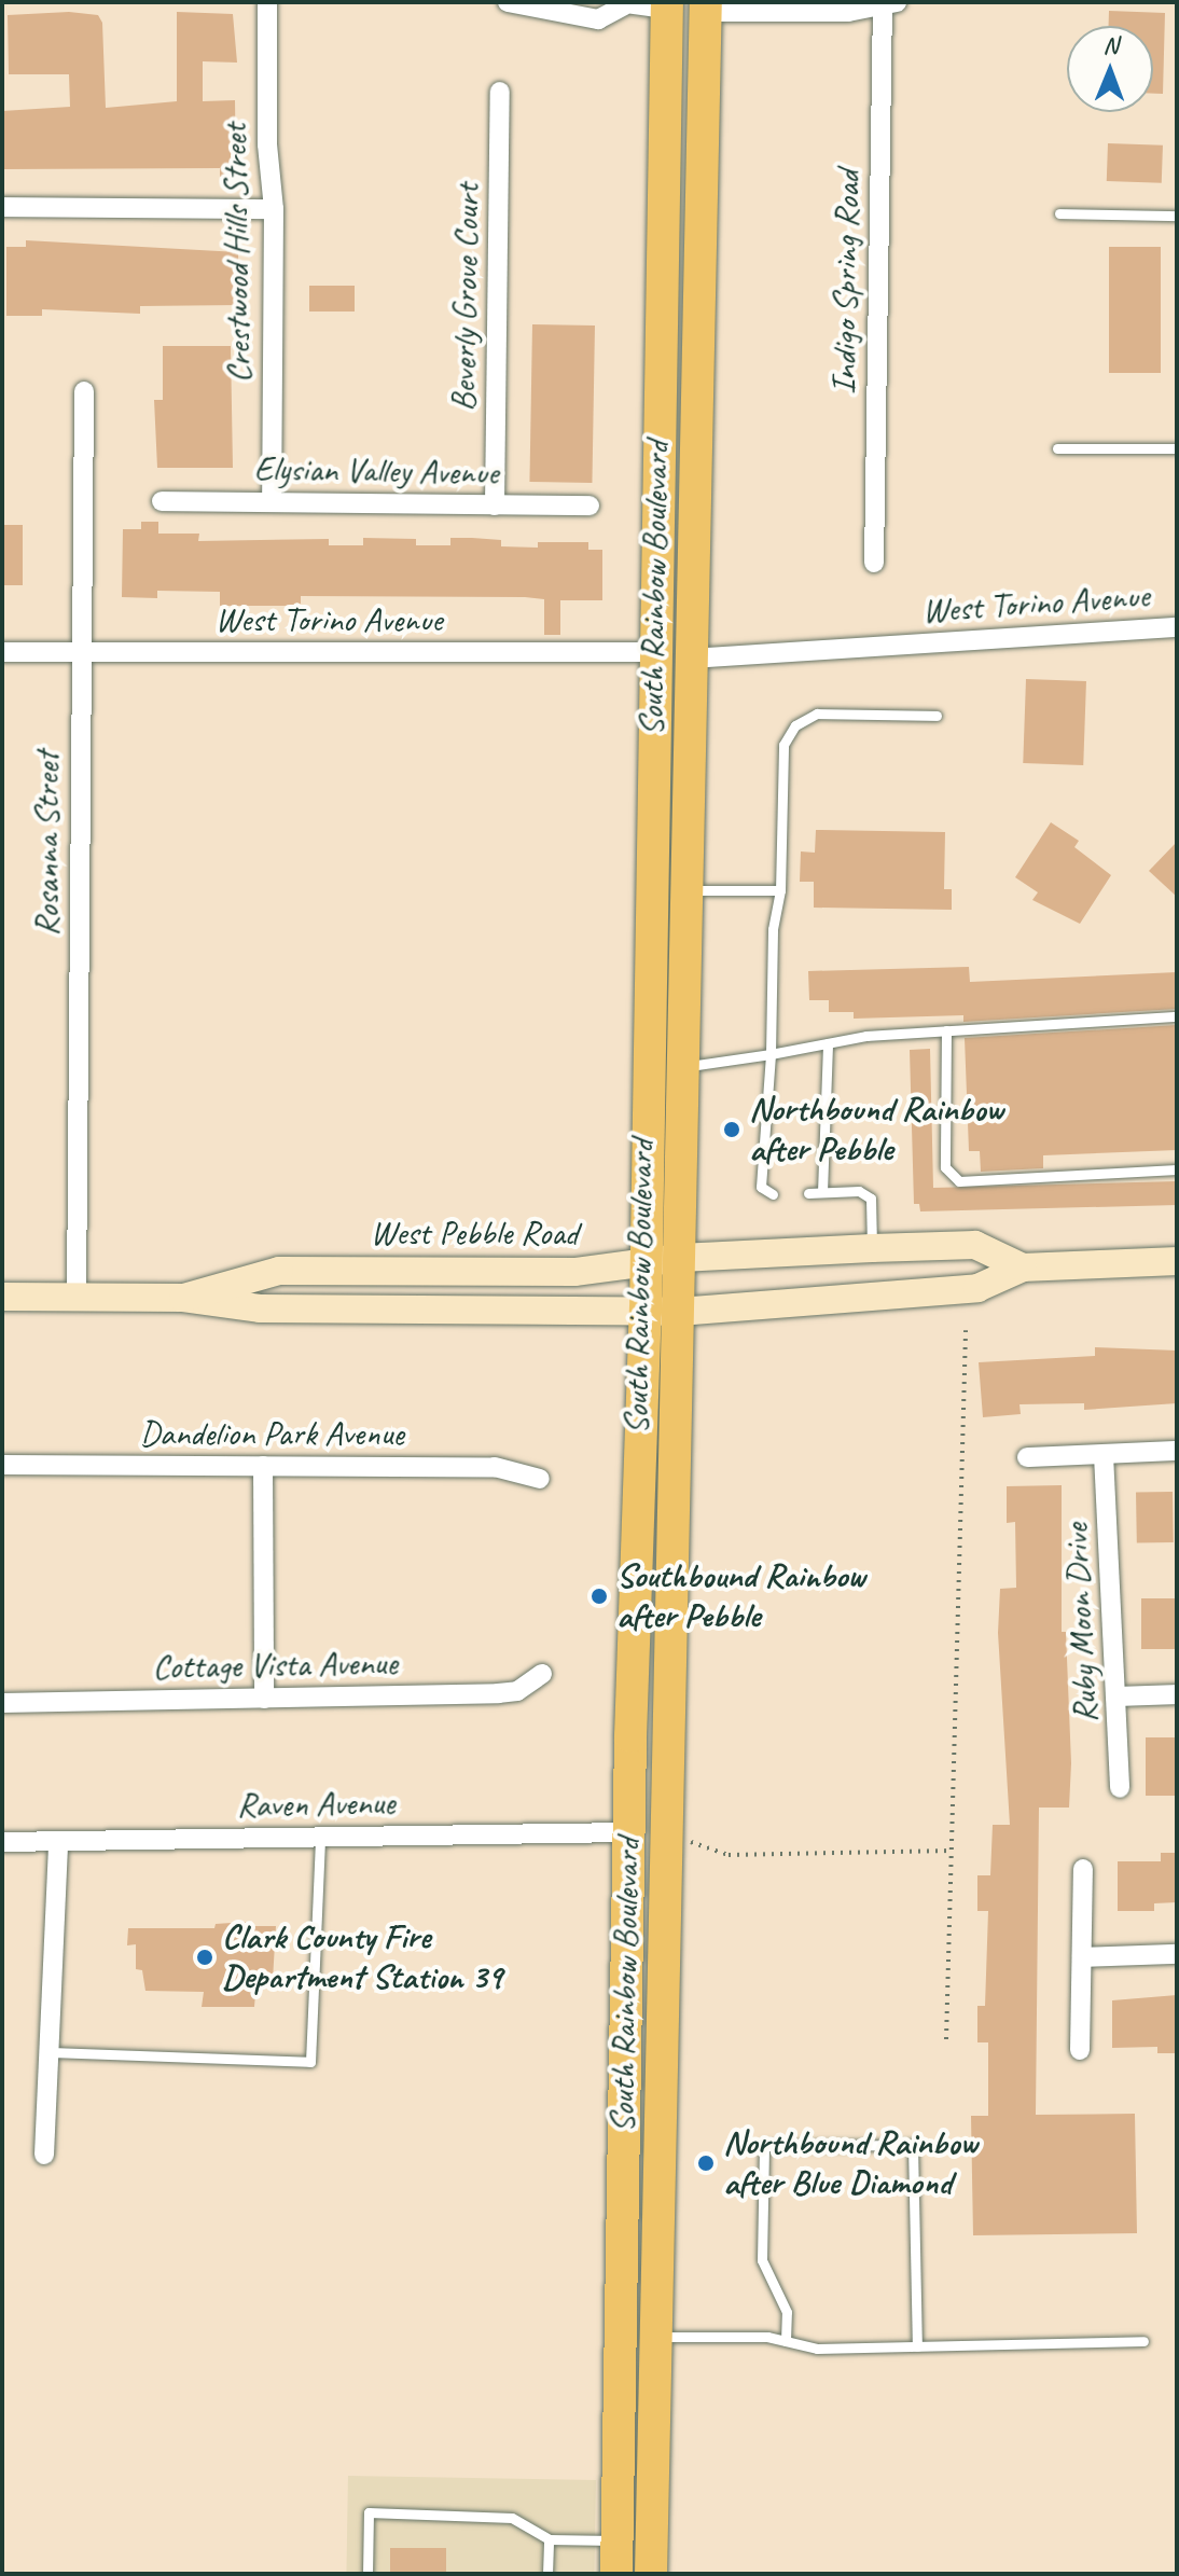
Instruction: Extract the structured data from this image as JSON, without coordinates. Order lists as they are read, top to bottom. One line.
{"streets":{"main road":["South Rainbow Boulevard"],"street":["Crestwood Hills Street","Indigo Spring Road","Beverly Grove Court","Elysian Valley Avenue","West Torino Avenue","Rosanna Street","West Pebble Road","Dandelion Park Avenue","Ruby Moon Drive","Cottage Vista Avenue","Raven Avenue"]},"crossings":[["Crestwood Hills Street","Elysian Valley Avenue"],["Beverly Grove Court","Elysian Valley Avenue"],["South Rainbow Boulevard","West Torino Avenue"],["South Rainbow Boulevard","West Pebble Road"],["South Rainbow Boulevard","Raven Avenue"],["West Torino Avenue","Rosanna Street"],["Rosanna Street","West Pebble Road"]],"places":["Northbound Rainbow after Pebble","Southbound Rainbow after Pebble","Clark County Fire Department Station 39","Northbound Rainbow after Blue Diamond"],"north":"top"}
